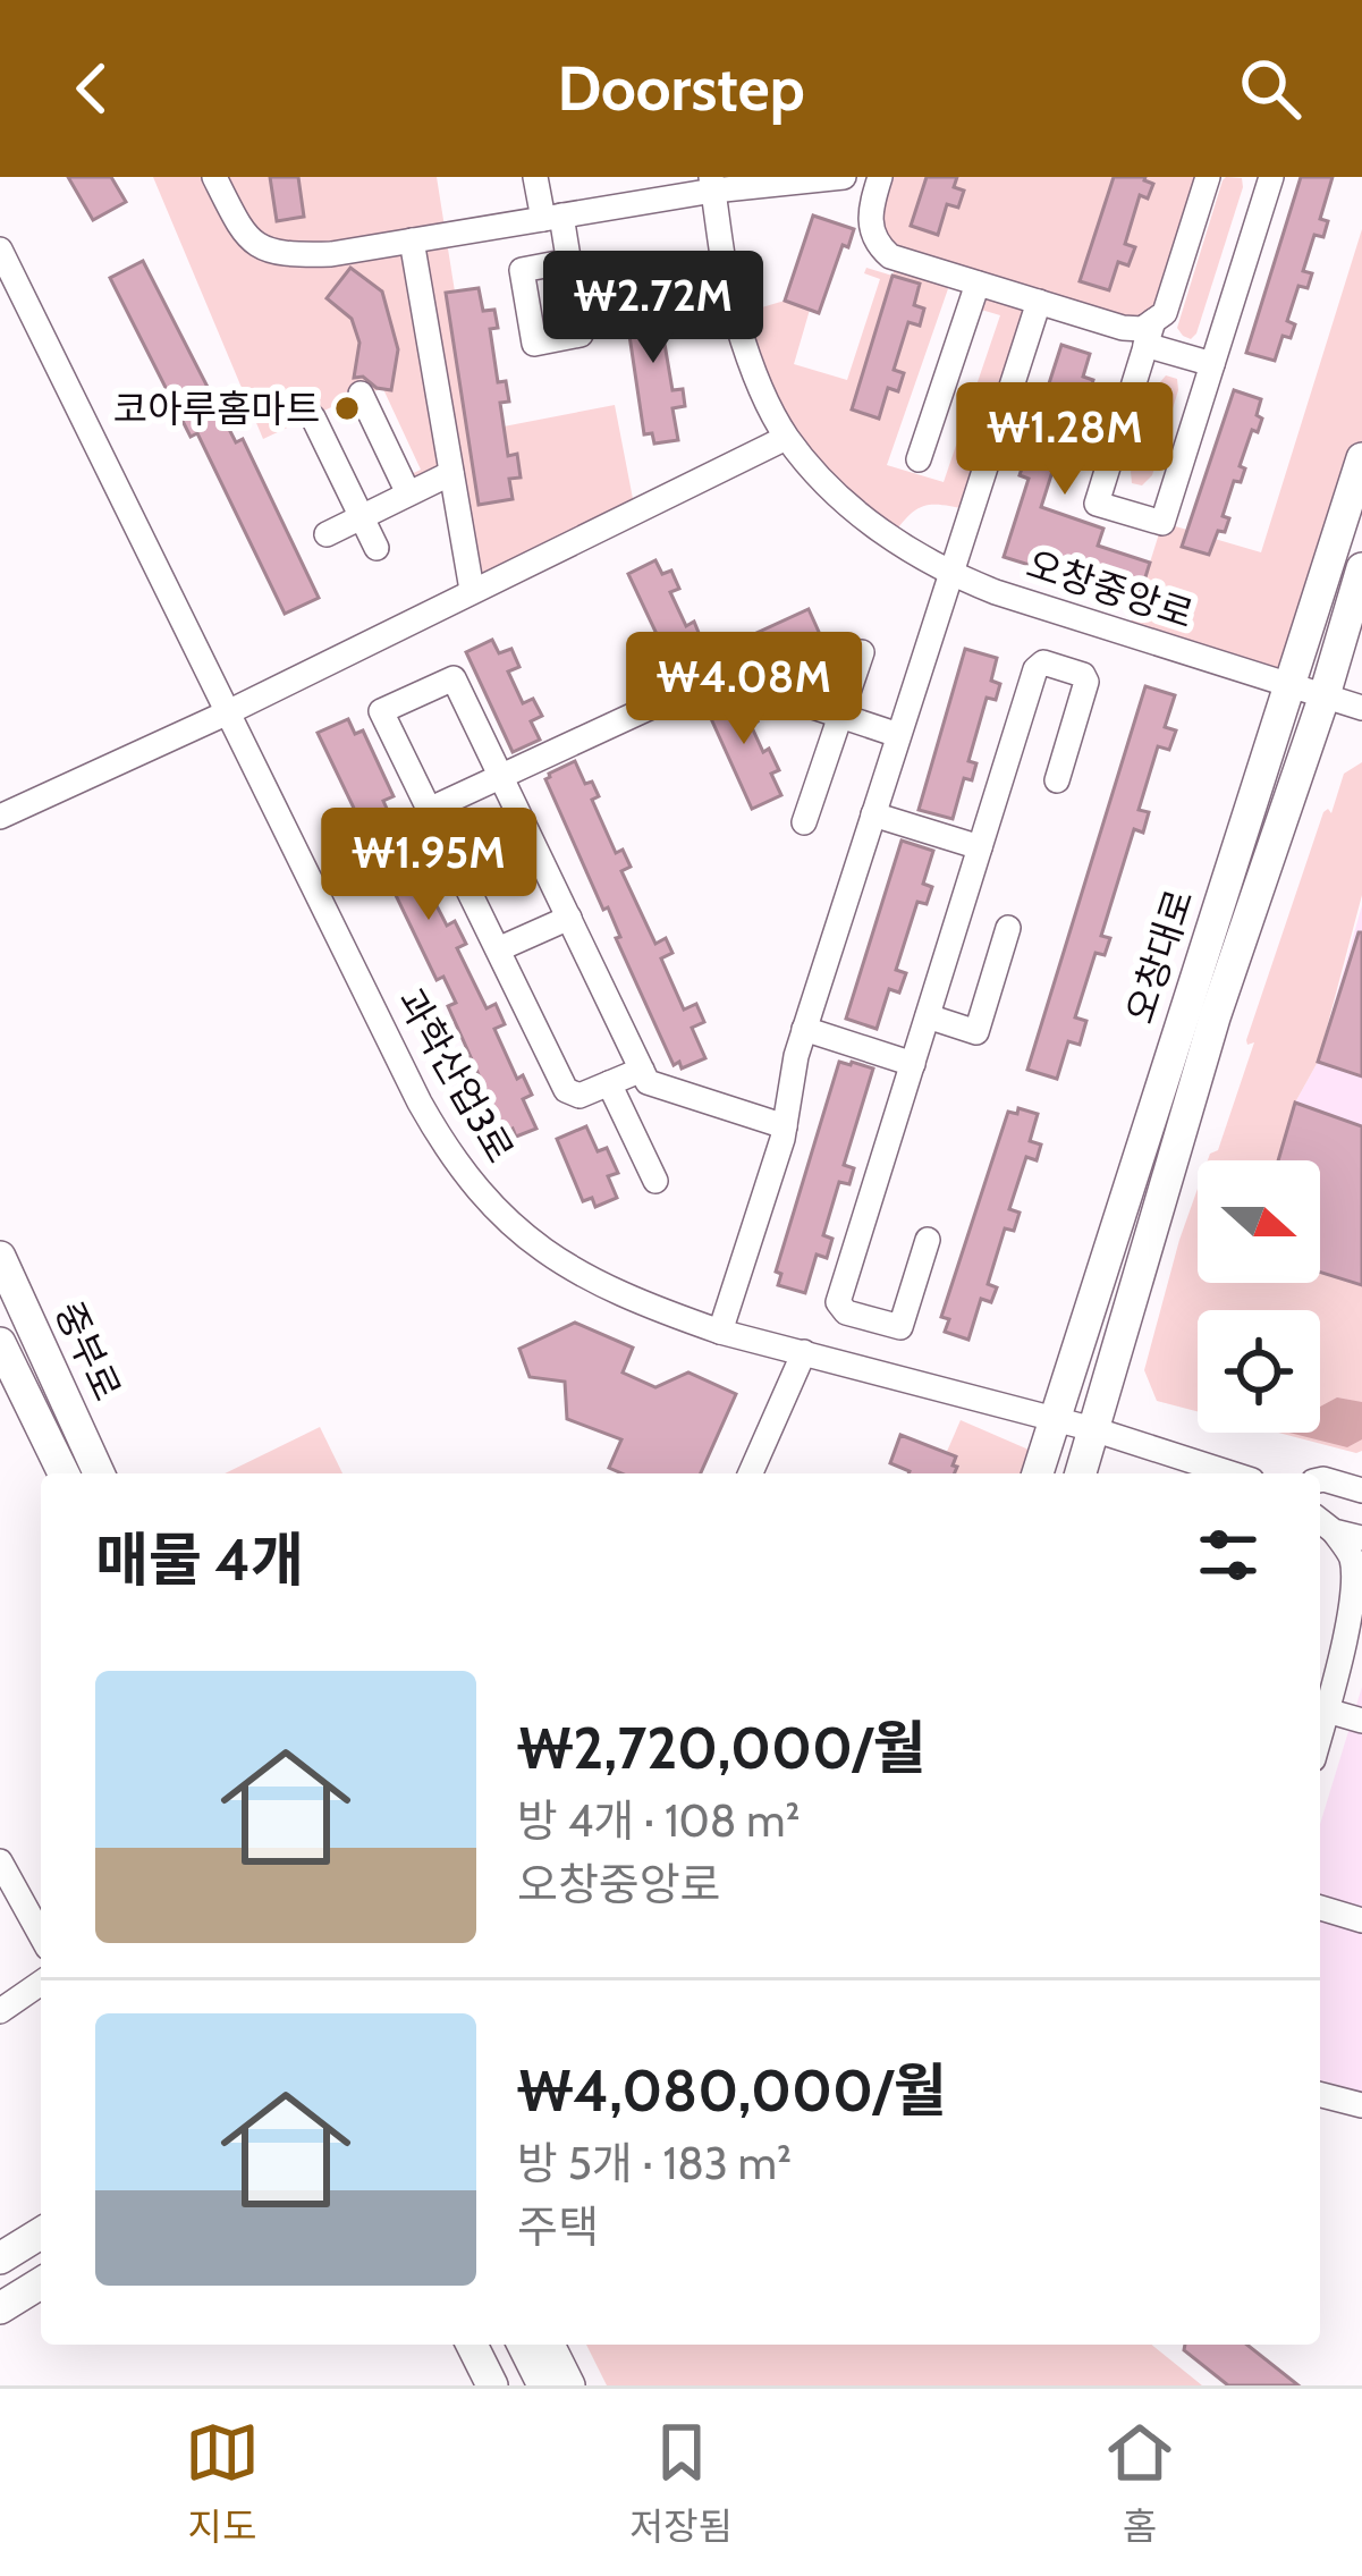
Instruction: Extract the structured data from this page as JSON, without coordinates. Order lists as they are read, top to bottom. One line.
{"streets":{"main road":["오창대로","중부로"],"street":["오창중앙로","과학산업3로"]},"crossings":[["오창중앙로","오창대로"],["오창대로","과학산업3로"]],"places":["코아루홈마트"],"north":"right","page":{"header":"Doorstep","price":["₩2.72M","₩1.28M","₩4.08M","₩1.95M"],"heading":"매물 4개","list":[{"name":"₩2,720,000/월","note":"방 4개 · 108 m² · 오창중앙로"},{"name":"₩4,080,000/월","note":"방 5개 · 183 m² · 주택"}],"tabs":["지도","저장됨","홈"]}}
